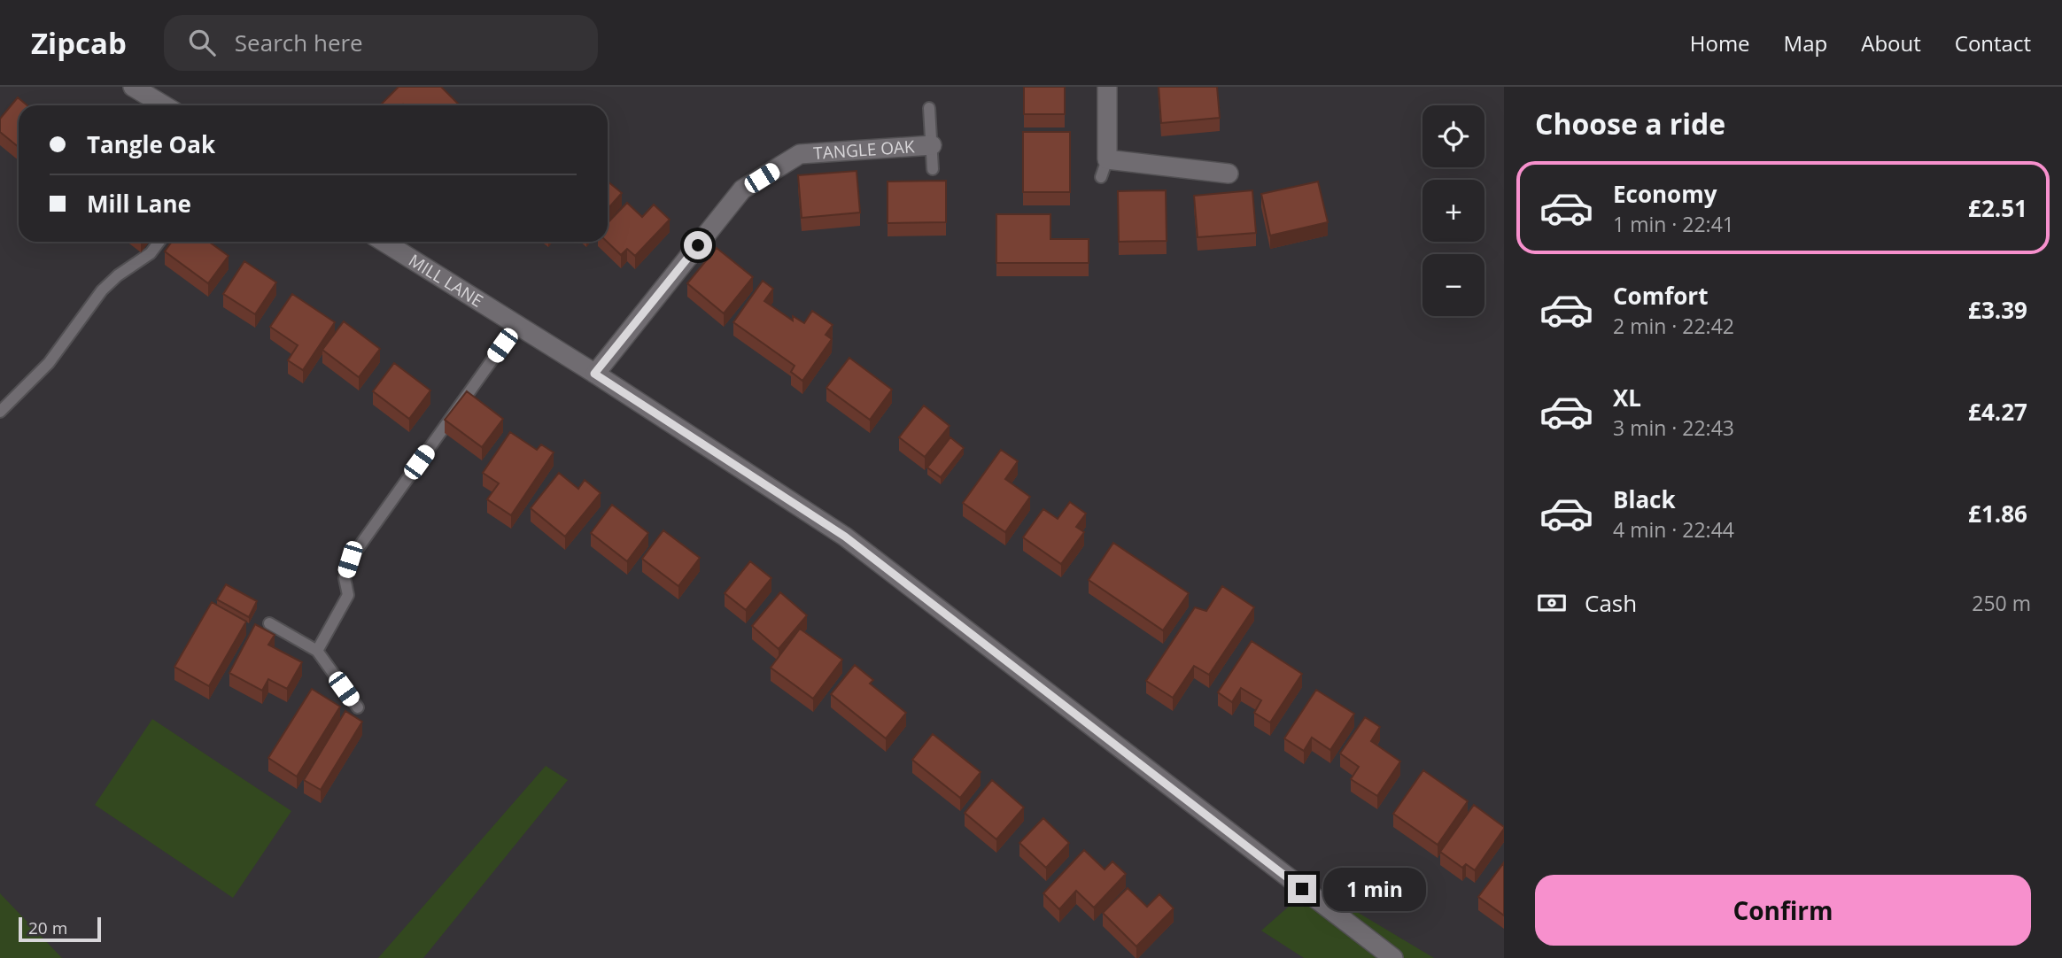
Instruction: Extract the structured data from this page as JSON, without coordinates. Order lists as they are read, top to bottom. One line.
{"streets":{"street":["TANGLE OAK","MILL LANE"]},"crossings":[["TANGLE OAK","MILL LANE"]],"scale_bar":"20 m","page":{"header":"Zipcab","search":"Search here","nav":["Home","Map","About","Contact"],"heading":"Choose a ride","map_buttons":["+","−"],"banner":["Tangle Oak","Mill Lane"],"list":[{"name":"Economy","note":"1 min · 22:41","value":"£2.51"},{"name":"Comfort","note":"2 min · 22:42","value":"£3.39"},{"name":"XL","note":"3 min · 22:43","value":"£4.27"},{"name":"Black","note":"4 min · 22:44","value":"£1.86"}],"pay":["Cash","250 m"],"buttons":"Confirm","bubble":"1 min","scale":"20 m"}}
